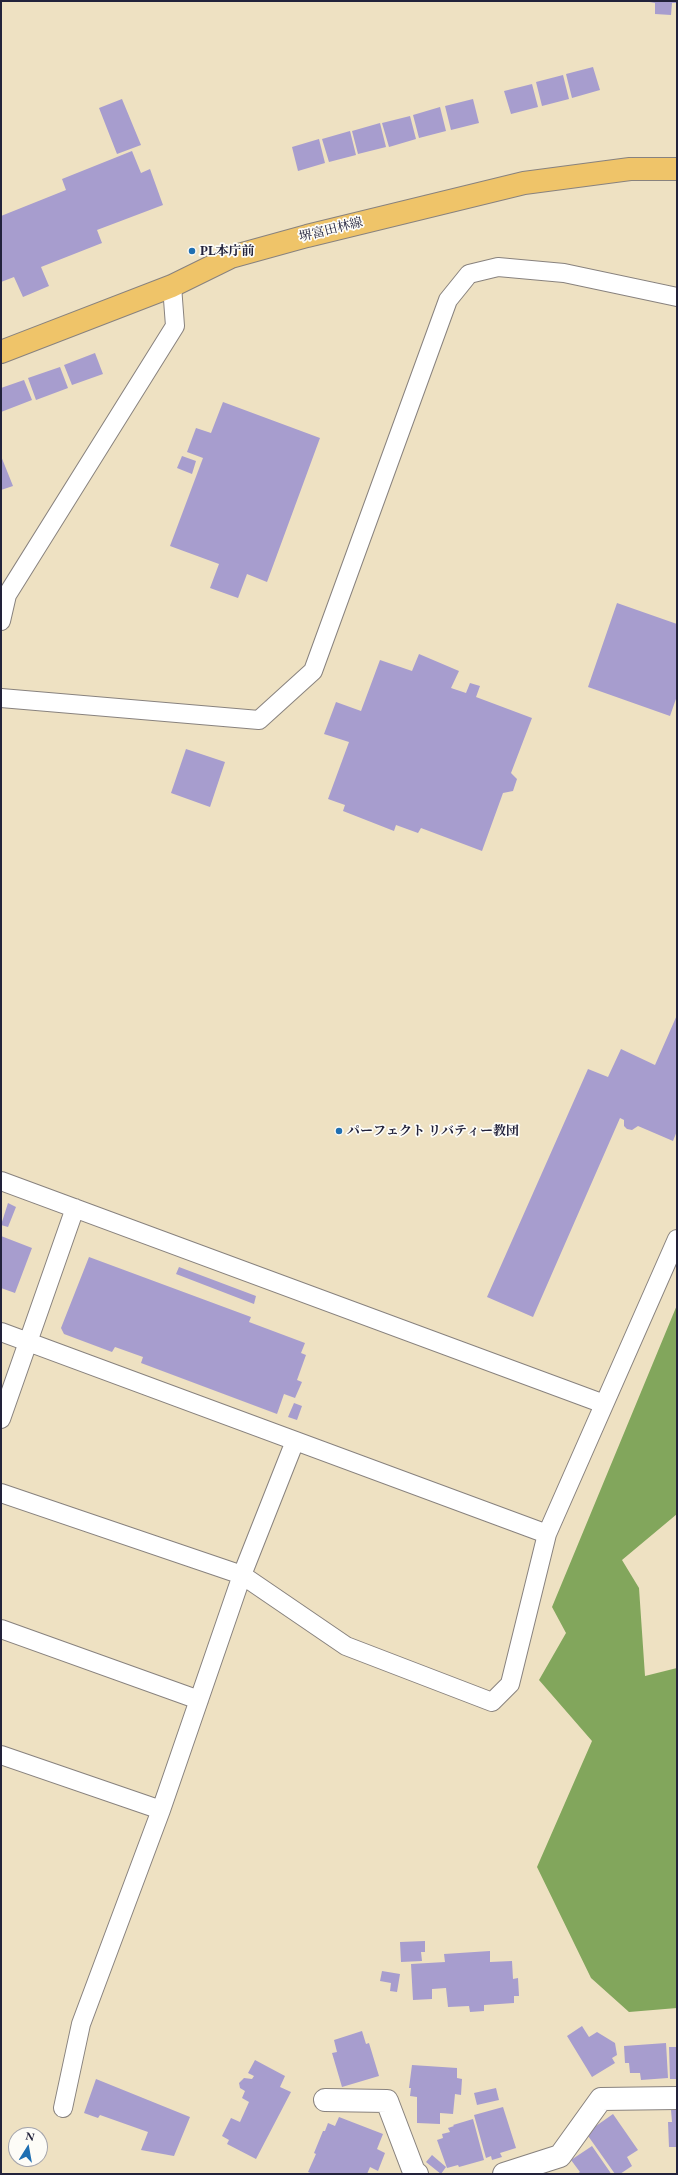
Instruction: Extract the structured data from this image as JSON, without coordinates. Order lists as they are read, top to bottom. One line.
{"streets":{"main road":["堺富田林線"]},"places":["PL本庁前","パーフェクト リバティー教団"],"north":"top"}
